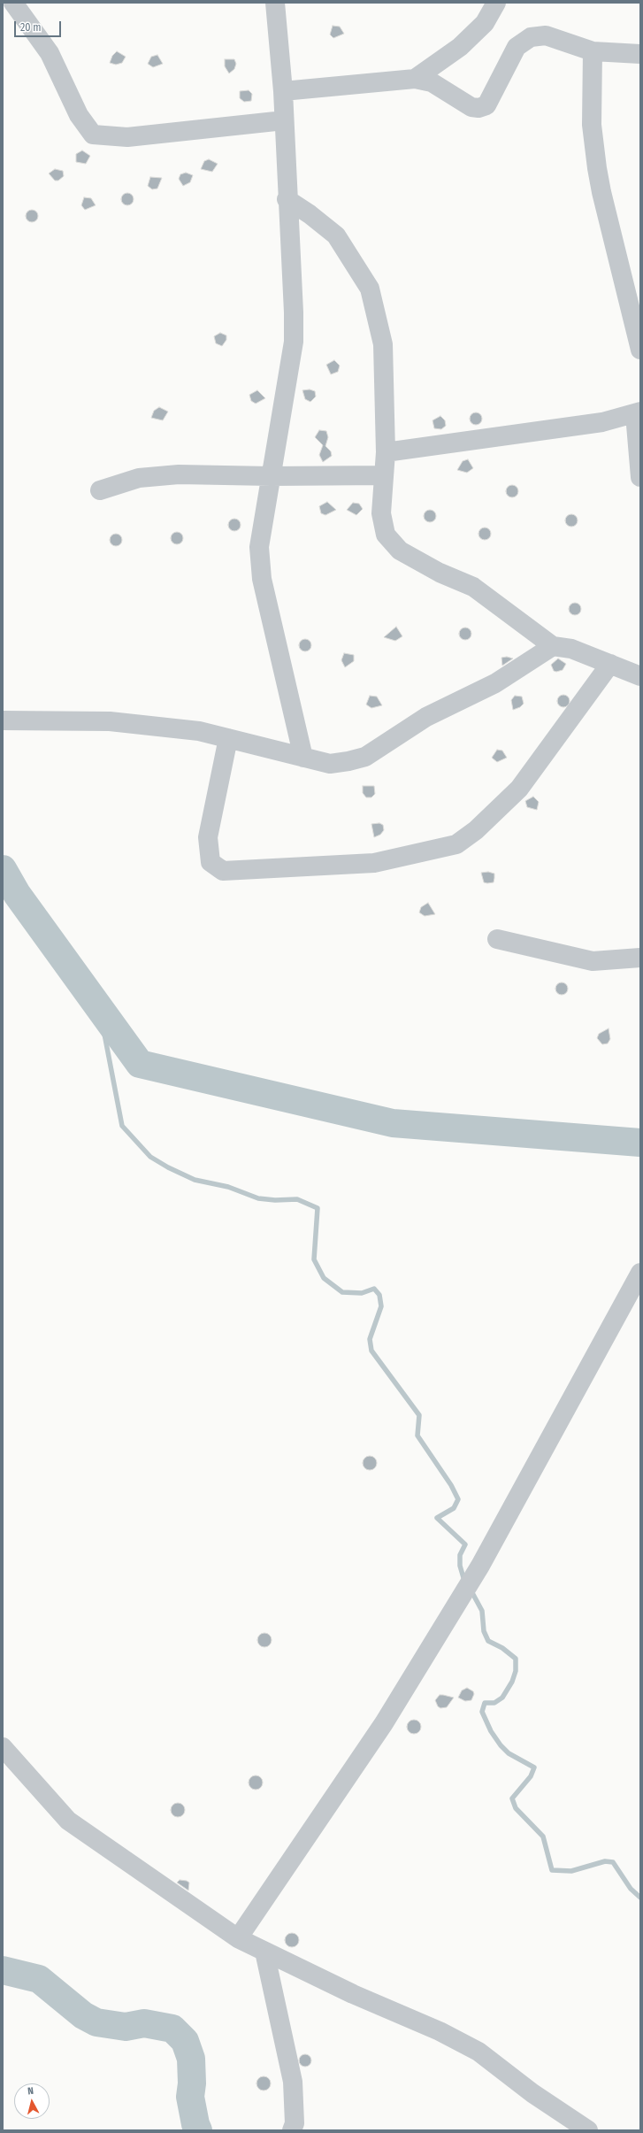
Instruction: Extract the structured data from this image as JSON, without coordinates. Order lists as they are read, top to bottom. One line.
{"scale_bar":"20 m","north":"top"}
